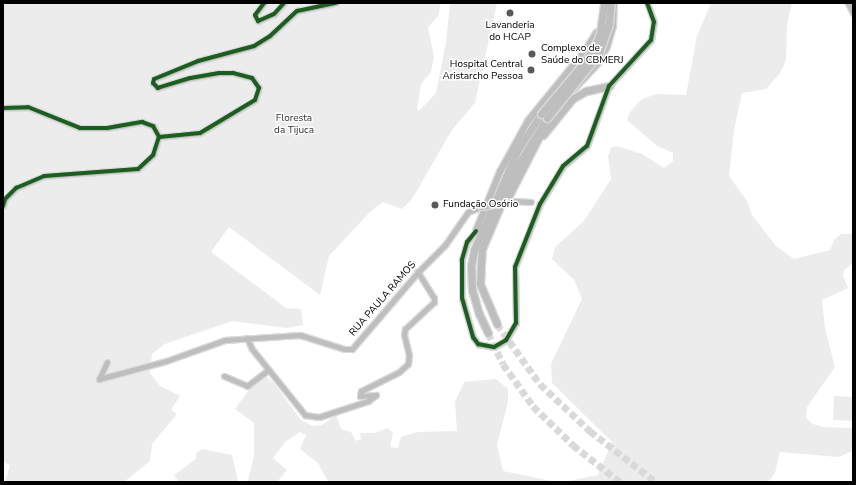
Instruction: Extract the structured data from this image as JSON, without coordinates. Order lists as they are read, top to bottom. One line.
{"streets":{"street":["RUA PAULA RAMOS"]},"parks":["Floresta da Tijuca"],"places":["Lavanderia do HCAP","Complexo de Saúde do CBMERJ","Hospital Central Aristarcho Pessoa","Fundação Osório"]}
